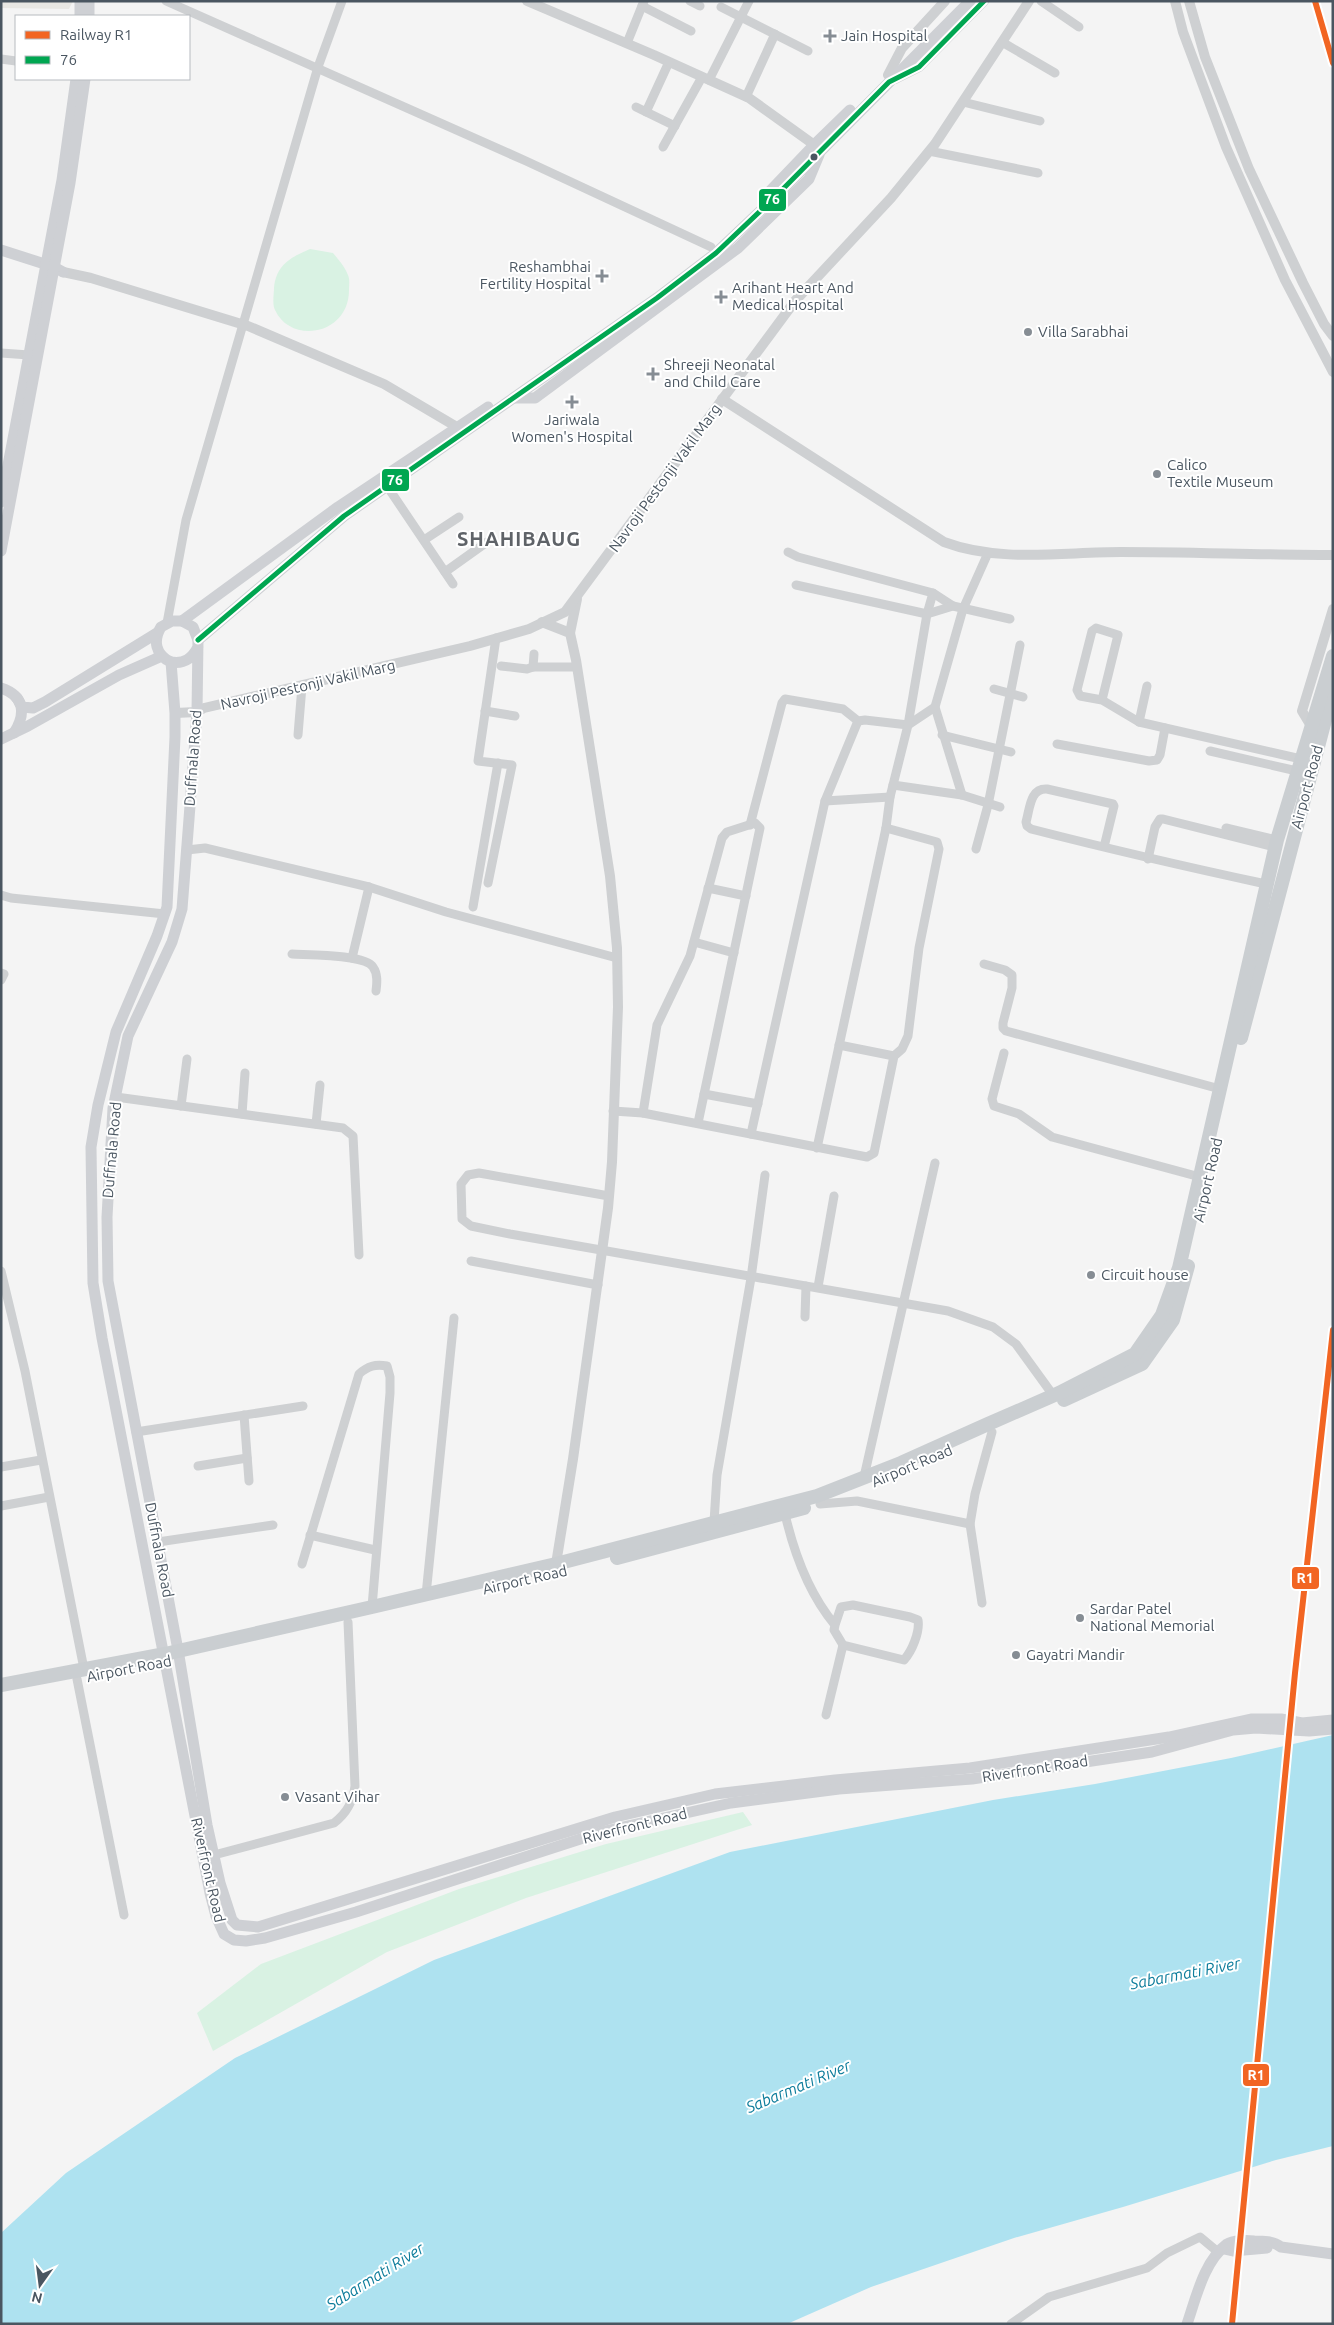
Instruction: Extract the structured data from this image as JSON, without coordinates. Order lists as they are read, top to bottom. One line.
{"streets":{"main road":["Duffnala Road","Airport Road","Riverfront Road"],"street":["Navroji Pestonji Vakil Marg"]},"crossings":[["Navroji Pestonji Vakil Marg","Duffnala Road"],["Duffnala Road","Airport Road"],["Duffnala Road","Riverfront Road"],["Airport Road","Riverfront Road"]],"districts":["SHAHIBAUG"],"water":["Sabarmati River"],"places":{"health":["Jain Hospital","Reshambhai Fertility Hospital","Arihant Heart And Medical Hospital","Shreeji Neonatal and Child Care","Jariwala Women's Hospital"],"other":["Villa Sarabhai","Calico Textile Museum","Circuit house","Sardar Patel National Memorial","Gayatri Mandir","Vasant Vihar"]},"lines":["rail line R1","transit line 76"],"legend":["Railway R1","76"],"north":"bottom"}
